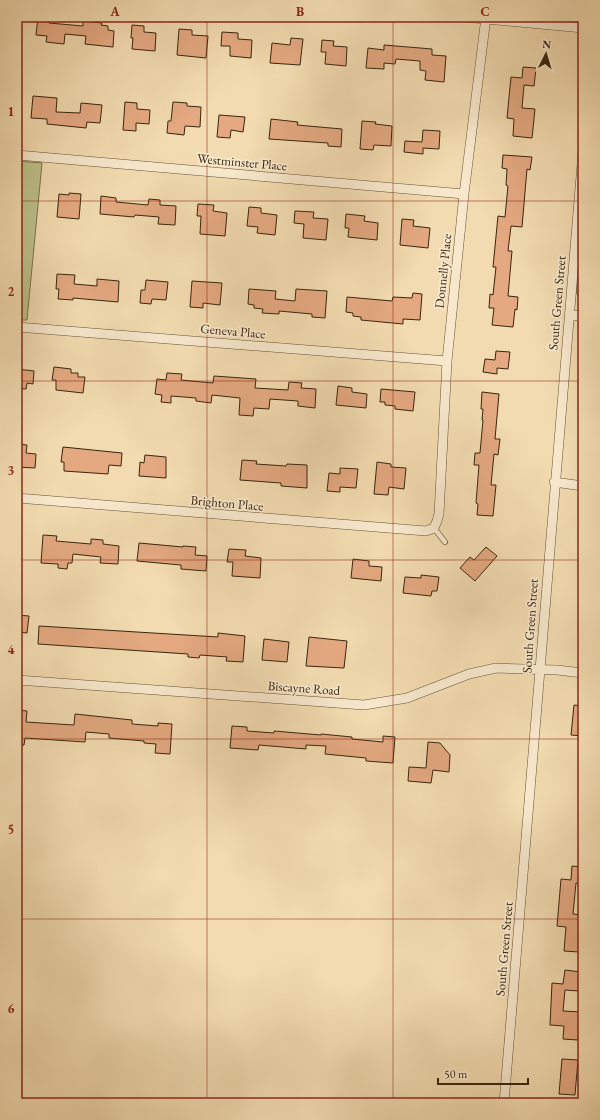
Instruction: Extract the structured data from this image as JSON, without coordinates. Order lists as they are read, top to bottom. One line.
{"streets":{"street":["Westminster Place","Donnelly Place","South Green Street","Geneva Place","Brighton Place","Biscayne Road"]},"crossings":[["Westminster Place","Donnelly Place"],["Donnelly Place","Geneva Place"],["Donnelly Place","Brighton Place"],["South Green Street","Biscayne Road"]],"scale_bar":"50 m","north":"top","grid":{"columns":["A","B","C"],"rows":["1","2","3","4","5","6"]}}
